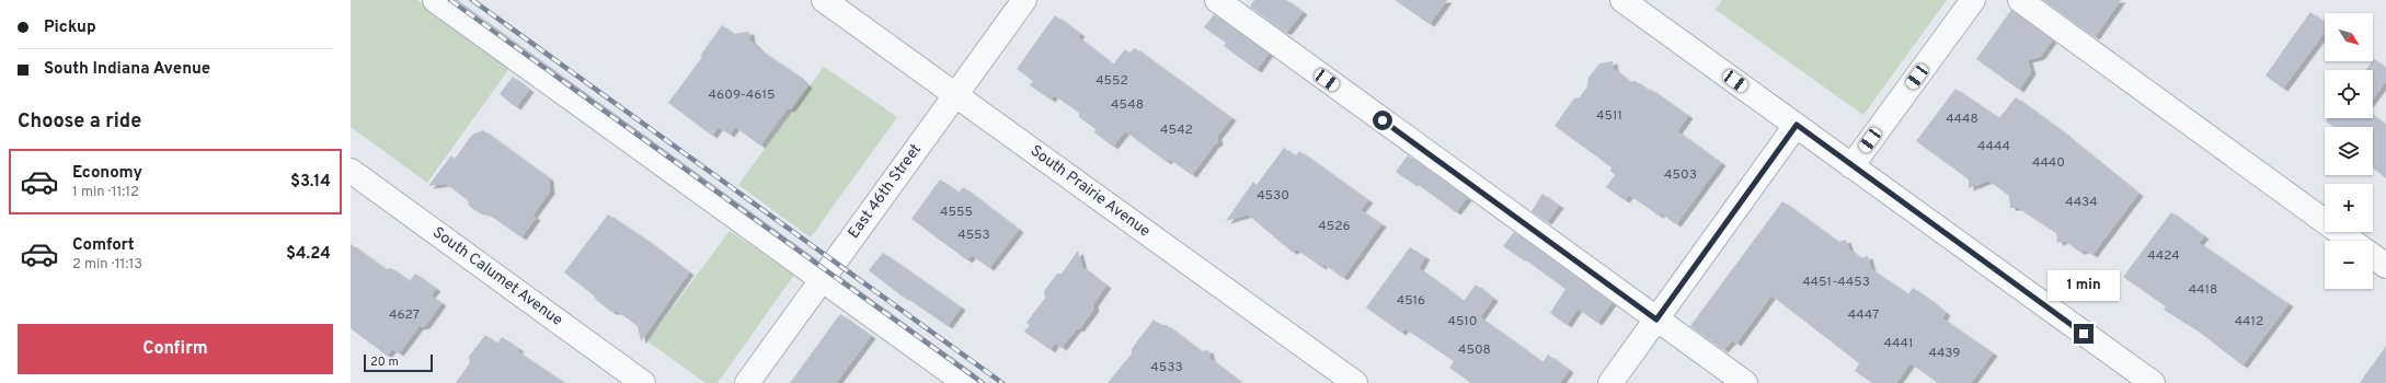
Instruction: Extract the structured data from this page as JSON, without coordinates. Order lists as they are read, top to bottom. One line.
{"streets":{"street":["East 46th Street","South Prairie Avenue","South Calumet Avenue"]},"crossings":[["East 46th Street","South Prairie Avenue"]],"house_numbers":["4552","4609-4615","4548","4511","4448","4542","4444","4440","4503","4530","4434","4555","4526","4553","4424","4451-4453","4418","4516","4627","4447","4510","4412","4441","4508","4439","4533"],"scale_bar":"20 m","north":"bottom right","page":{"banner":["Pickup","South Indiana Avenue"],"map_buttons":["+","−"],"heading":"Choose a ride","list":[{"name":"Economy","note":"1 min · 11:12","value":"$3.14"},{"name":"Comfort","note":"2 min · 11:13","value":"$4.24"}],"bubble":"1 min","buttons":"Confirm","scale":"20 m"}}
